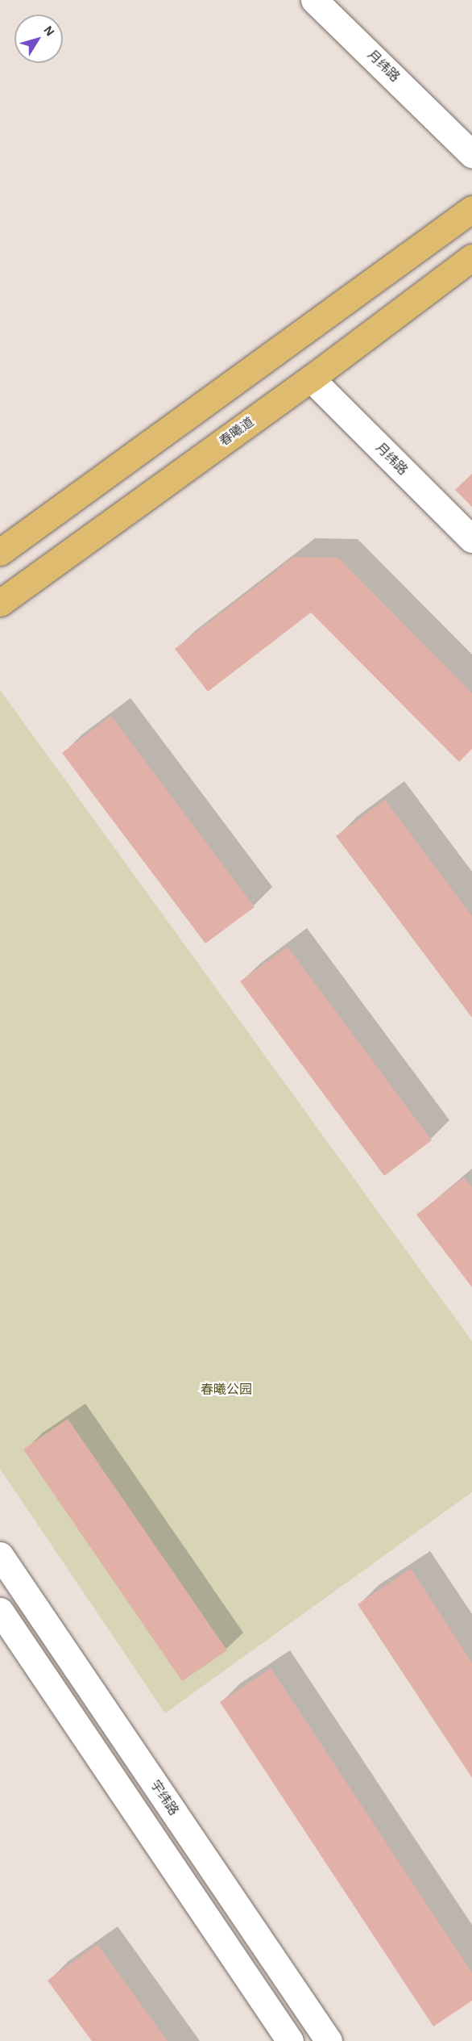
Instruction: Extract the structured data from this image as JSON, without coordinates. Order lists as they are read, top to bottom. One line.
{"streets":{"main road":["春曦道"],"street":["月纬路","宇纬路"]},"crossings":[["月纬路","春曦道"]],"parks":["春曦公园"],"north":"top right"}
